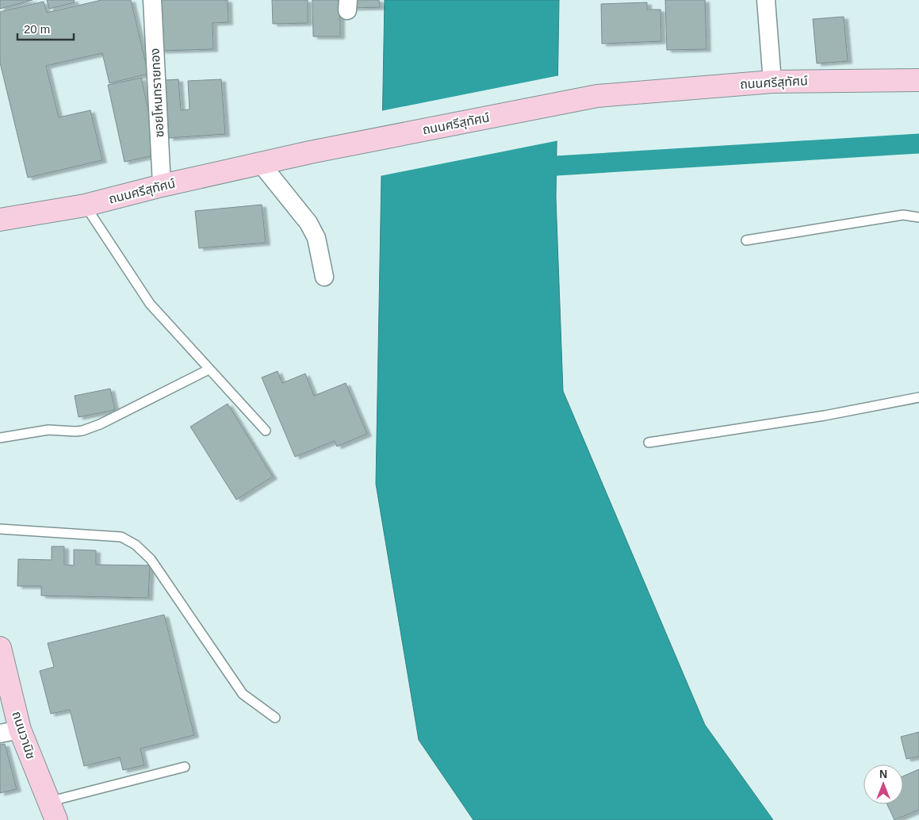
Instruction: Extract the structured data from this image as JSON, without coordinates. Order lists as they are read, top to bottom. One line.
{"streets":{"street":["ถนนศรีสุทัศน์","ซอยโหนทรายทอง","ถนนวานิช"]},"crossings":[["ถนนศรีสุทัศน์","ซอยโหนทรายทอง"]],"scale_bar":"20 m","north":"top"}
